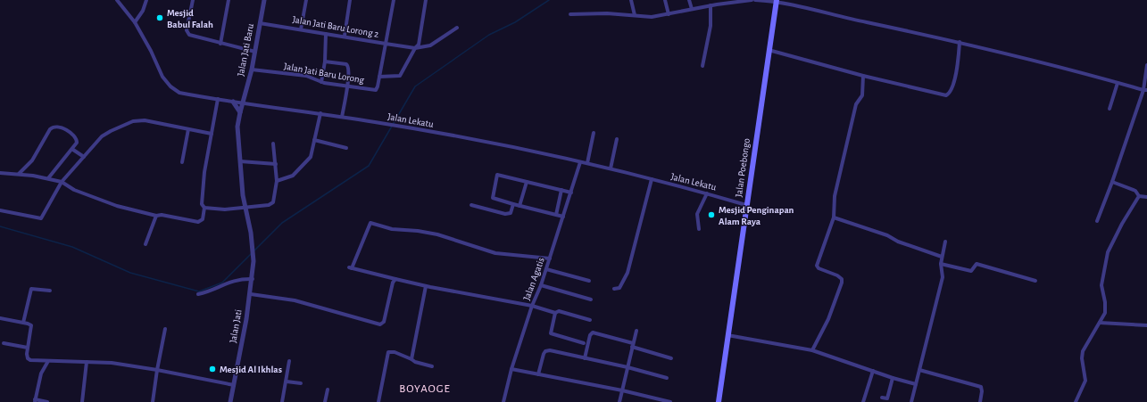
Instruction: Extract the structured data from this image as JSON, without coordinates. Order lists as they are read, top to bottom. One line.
{"streets":{"main road":["Jalan Poebongo"],"street":["Jalan Jati Baru Lorong 2","Jalan Jati Baru","Jalan Jati Baru Lorong","Jalan Lekatu","Jalan Agatis","Jalan Jati"]},"crossings":[["Jalan Jati Baru Lorong 2","Jalan Jati Baru"],["Jalan Jati Baru","Jalan Jati Baru Lorong"],["Jalan Jati Baru","Jalan Lekatu"],["Jalan Lekatu","Jalan Poebongo"],["Jalan Lekatu","Jalan Agatis"]],"districts":["BOYAOGE"],"places":["Mesjid Babul Falah","Mesjid Penginapan Alam Raya","Mesjid Al Ikhlas"]}
